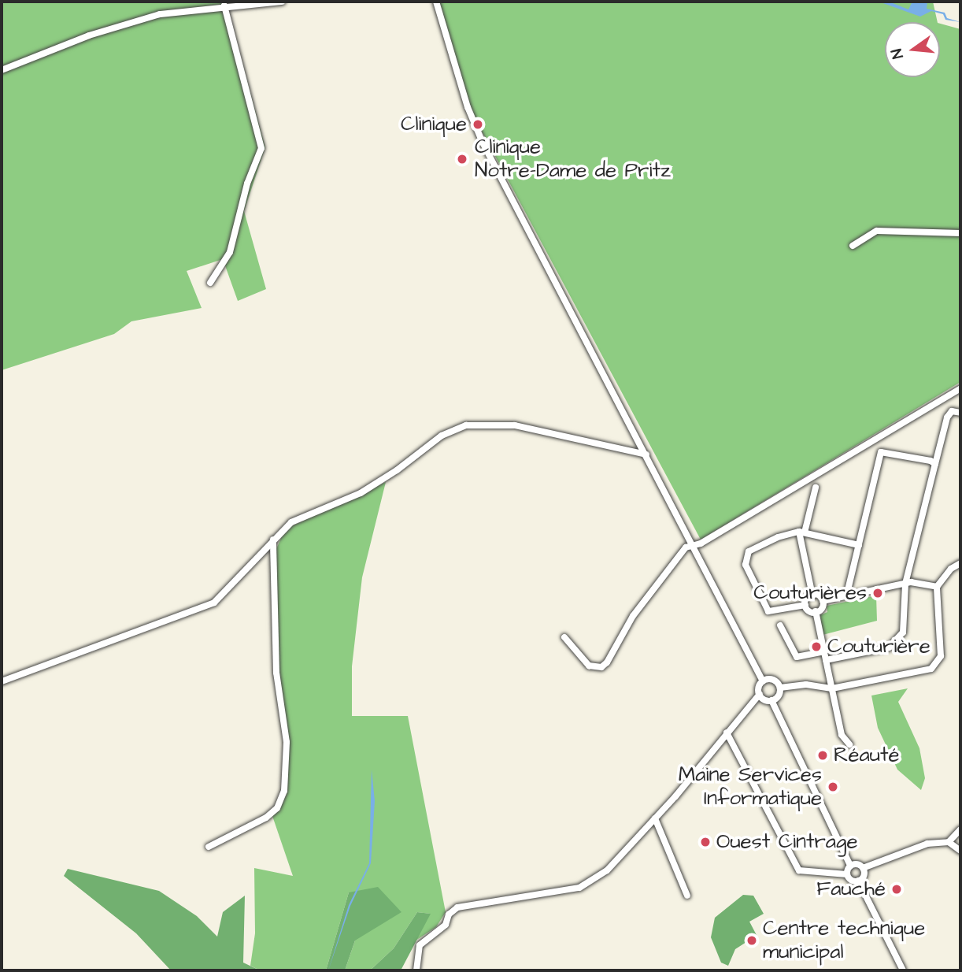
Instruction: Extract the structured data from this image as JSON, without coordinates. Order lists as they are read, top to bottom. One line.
{"places":["Clinique","Clinique Notre-Dame de Pritz","Couturières","Couturière","Réauté","Maine Services Informatique","Ouest Cintrage","Fauché","Centre technique municipal"],"north":"left"}
